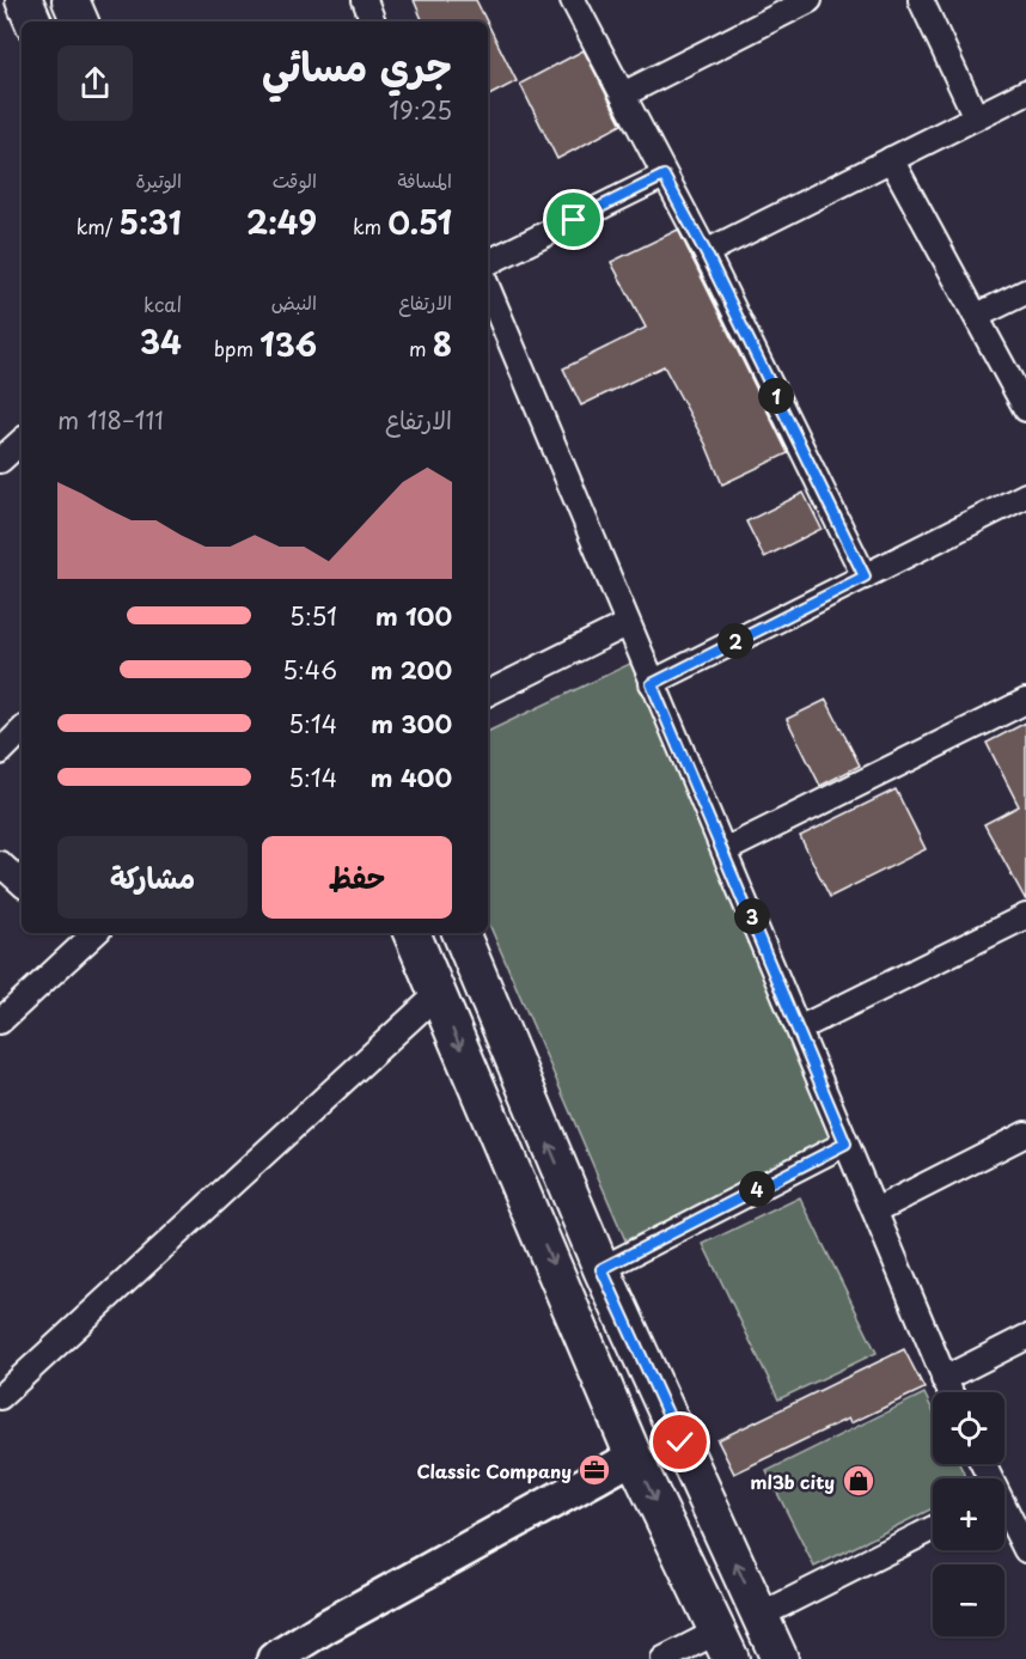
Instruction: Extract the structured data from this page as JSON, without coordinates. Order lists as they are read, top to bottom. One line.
{"places":{"office":["Classic Company"],"shop":["ml3b city"]},"page":{"heading":["جري مسائي","19:25"],"stats":[["المسافة","0.51 km"],["الوقت","2:49"],["الوتيرة","5:31 /km"],["الارتفاع","8 m"],["النبض","136 bpm"],["kcal","34"]],"pins":["1","2","3","4"],"chart":["الارتفاع","111–118 m"],"list":[{"name":"100 m","note":"5:51"},{"name":"200 m","note":"5:46"},{"name":"300 m","note":"5:14"},{"name":"400 m","note":"5:14"}],"buttons":["حفظ","مشاركة"],"map_buttons":["+","−"]}}
